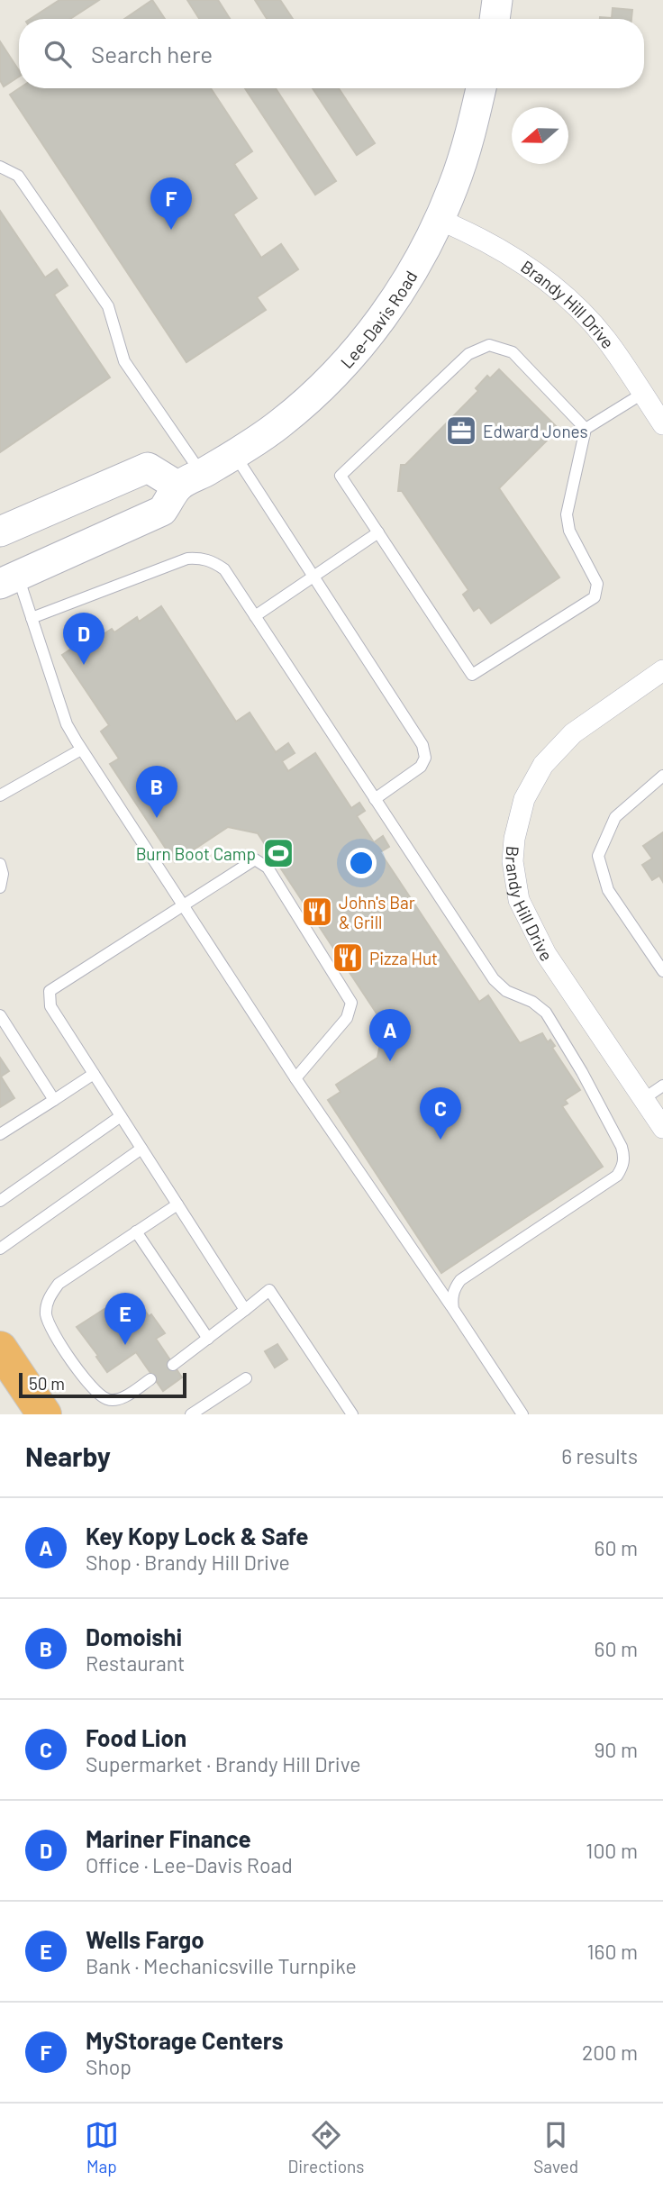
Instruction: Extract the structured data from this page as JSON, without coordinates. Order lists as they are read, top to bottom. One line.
{"streets":{"main road":["Lee-Davis Road"],"street":["Brandy Hill Drive"]},"crossings":[["Brandy Hill Drive","Lee-Davis Road"]],"places":{"office":["Edward Jones"],"sports":["Burn Boot Camp"],"restaurant":["John's Bar & Grill","Pizza Hut"]},"scale_bar":"50 m","north":"left","page":{"search":"Search here","pins":["F","D","B","A","C","E"],"scale":"50 m","heading":["Nearby","6 results"],"list":[{"mark":"A","name":"Key Kopy Lock & Safe","note":"Shop · Brandy Hill Drive","value":"60 m"},{"mark":"B","name":"Domoishi","note":"Restaurant","value":"60 m"},{"mark":"C","name":"Food Lion","note":"Supermarket · Brandy Hill Drive","value":"90 m"},{"mark":"D","name":"Mariner Finance","note":"Office · Lee-Davis Road","value":"100 m"},{"mark":"E","name":"Wells Fargo","note":"Bank · Mechanicsville Turnpike","value":"160 m"},{"mark":"F","name":"MyStorage Centers","note":"Shop","value":"200 m"}],"nav":["Map","Directions","Saved"]}}
